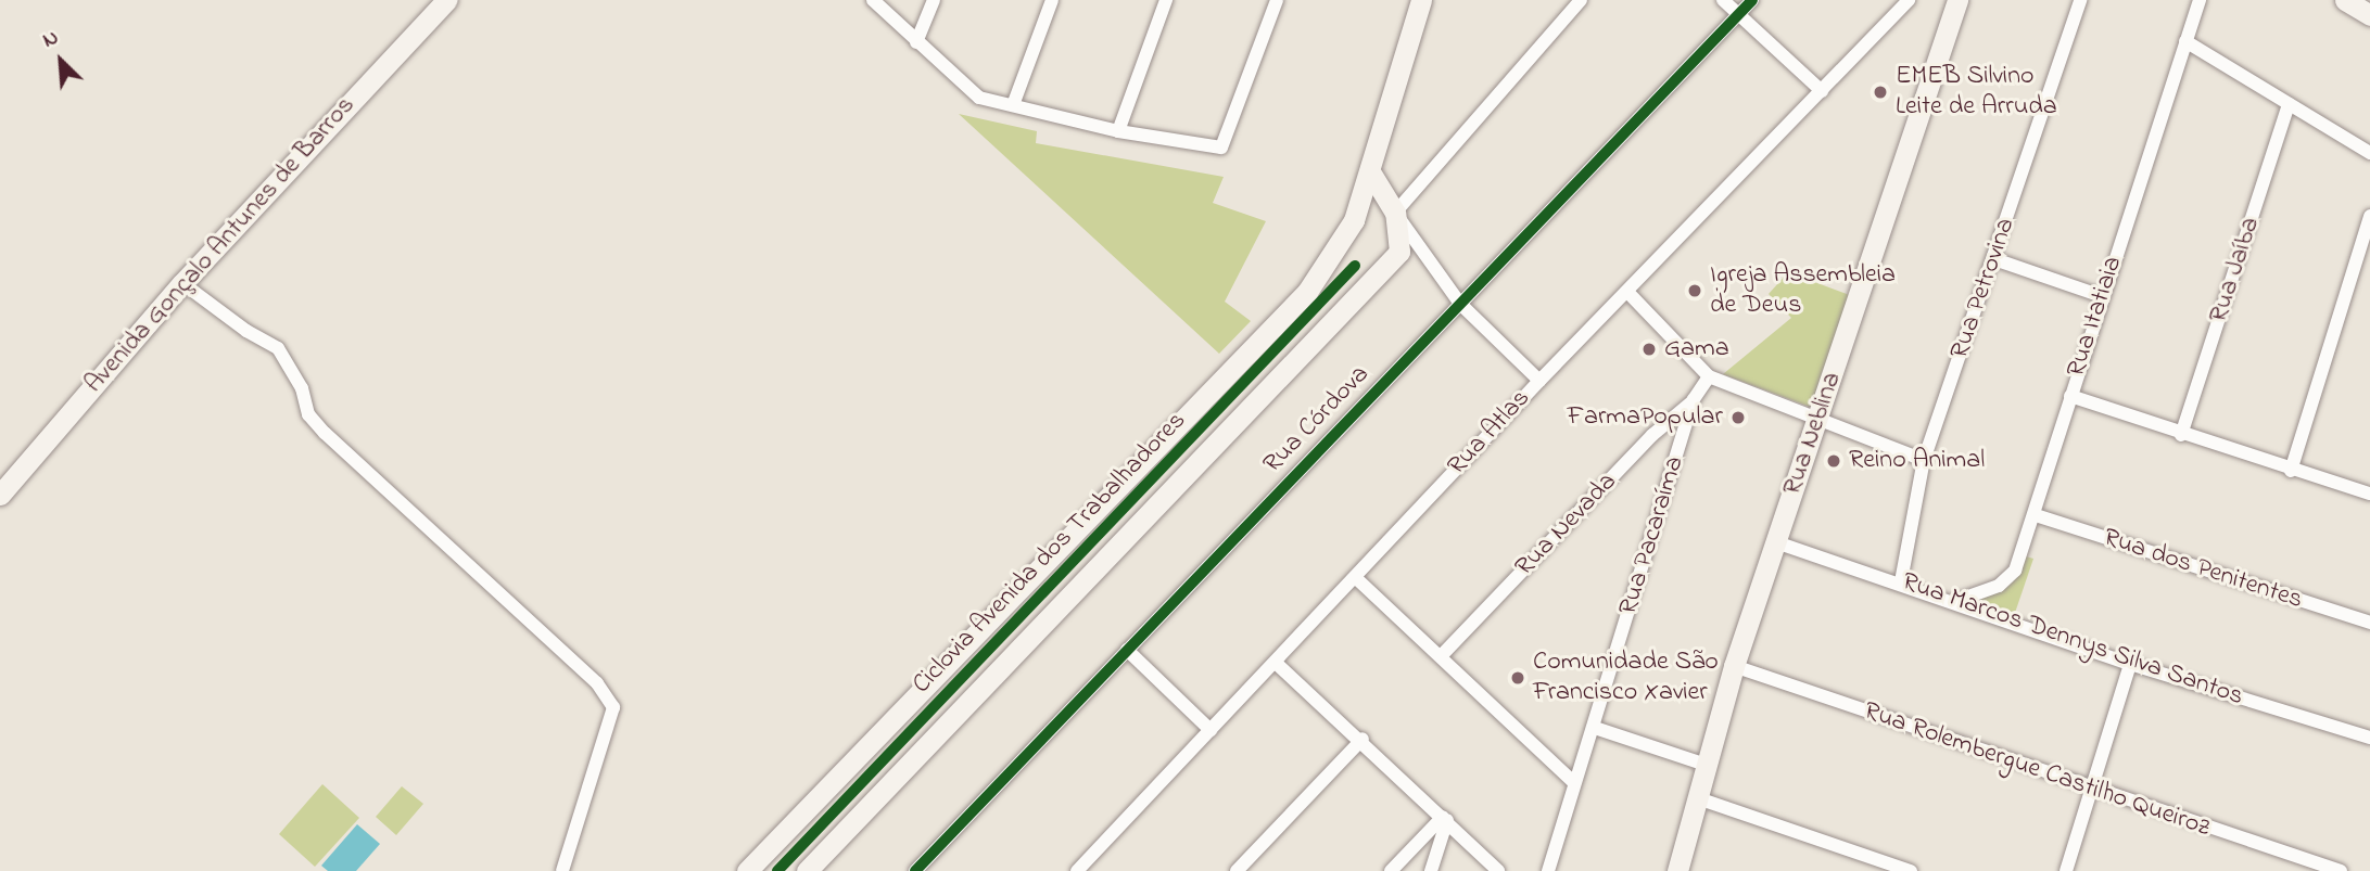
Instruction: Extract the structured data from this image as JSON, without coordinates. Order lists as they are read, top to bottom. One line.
{"streets":{"main road":["Avenida Gonçalo Antunes de Barros","Rua Neblina"],"street":["Rua Jaíba","Rua Petrovina","Rua Itatiaia","Rua Córdova","Rua Atlas","Rua Nevada","Rua Pacaraíma","Rua dos Penitentes","Rua Marcos Dennys Silva Santos","Rua Rolembergue Castilho Queiroz"],"cycle path":["Ciclovia Avenida dos Trabalhadores"]},"crossings":[["Rua Petrovina","Rua Marcos Dennys Silva Santos"],["Rua Itatiaia","Rua dos Penitentes"],["Rua Itatiaia","Rua Marcos Dennys Silva Santos"],["Rua Neblina","Rua Marcos Dennys Silva Santos"],["Rua Neblina","Rua Rolembergue Castilho Queiroz"],["Rua Nevada","Rua Pacaraíma"]],"places":["EMEB Silvino Leite de Arruda","Igreja Assembleia de Deus","Gama","FarmaPopular","Reino Animal","Comunidade São Francisco Xavier"],"north":"top left"}
